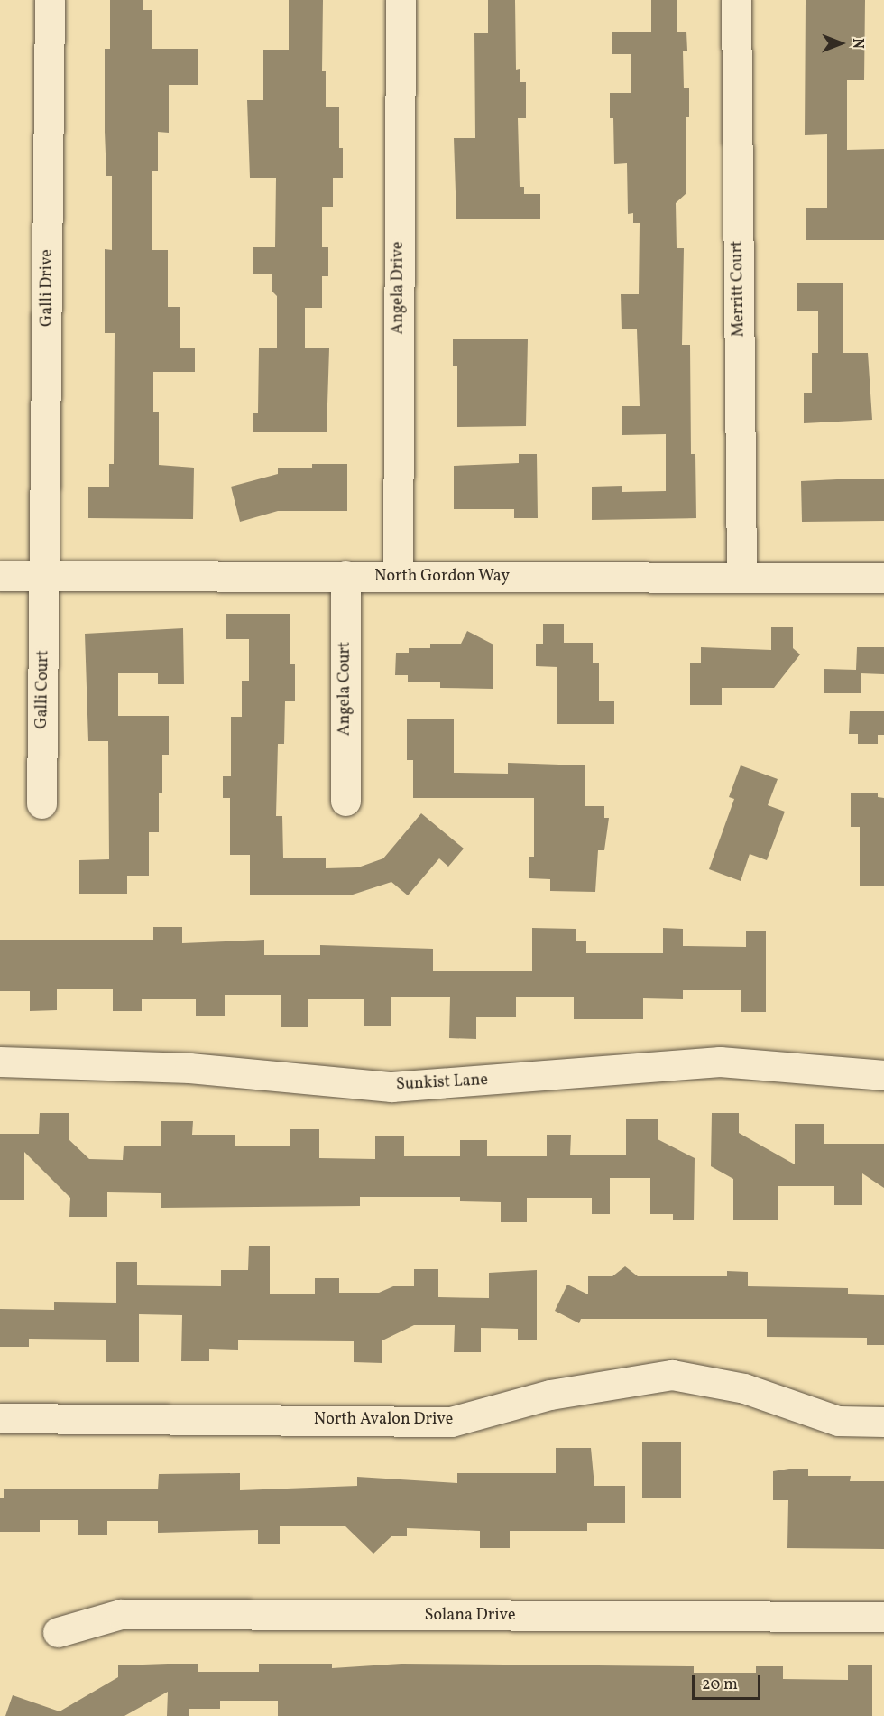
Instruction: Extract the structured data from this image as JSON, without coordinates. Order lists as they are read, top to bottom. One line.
{"streets":{"street":["Galli Drive","Angela Drive","Merritt Court","North Gordon Way","Angela Court","Galli Court","Sunkist Lane","North Avalon Drive","Solana Drive"]},"crossings":[["Galli Drive","North Gordon Way"],["Galli Drive","Galli Court"],["Angela Drive","North Gordon Way"],["Merritt Court","North Gordon Way"],["North Gordon Way","Angela Court"],["North Gordon Way","Galli Court"]],"scale_bar":"20 m","north":"right"}
